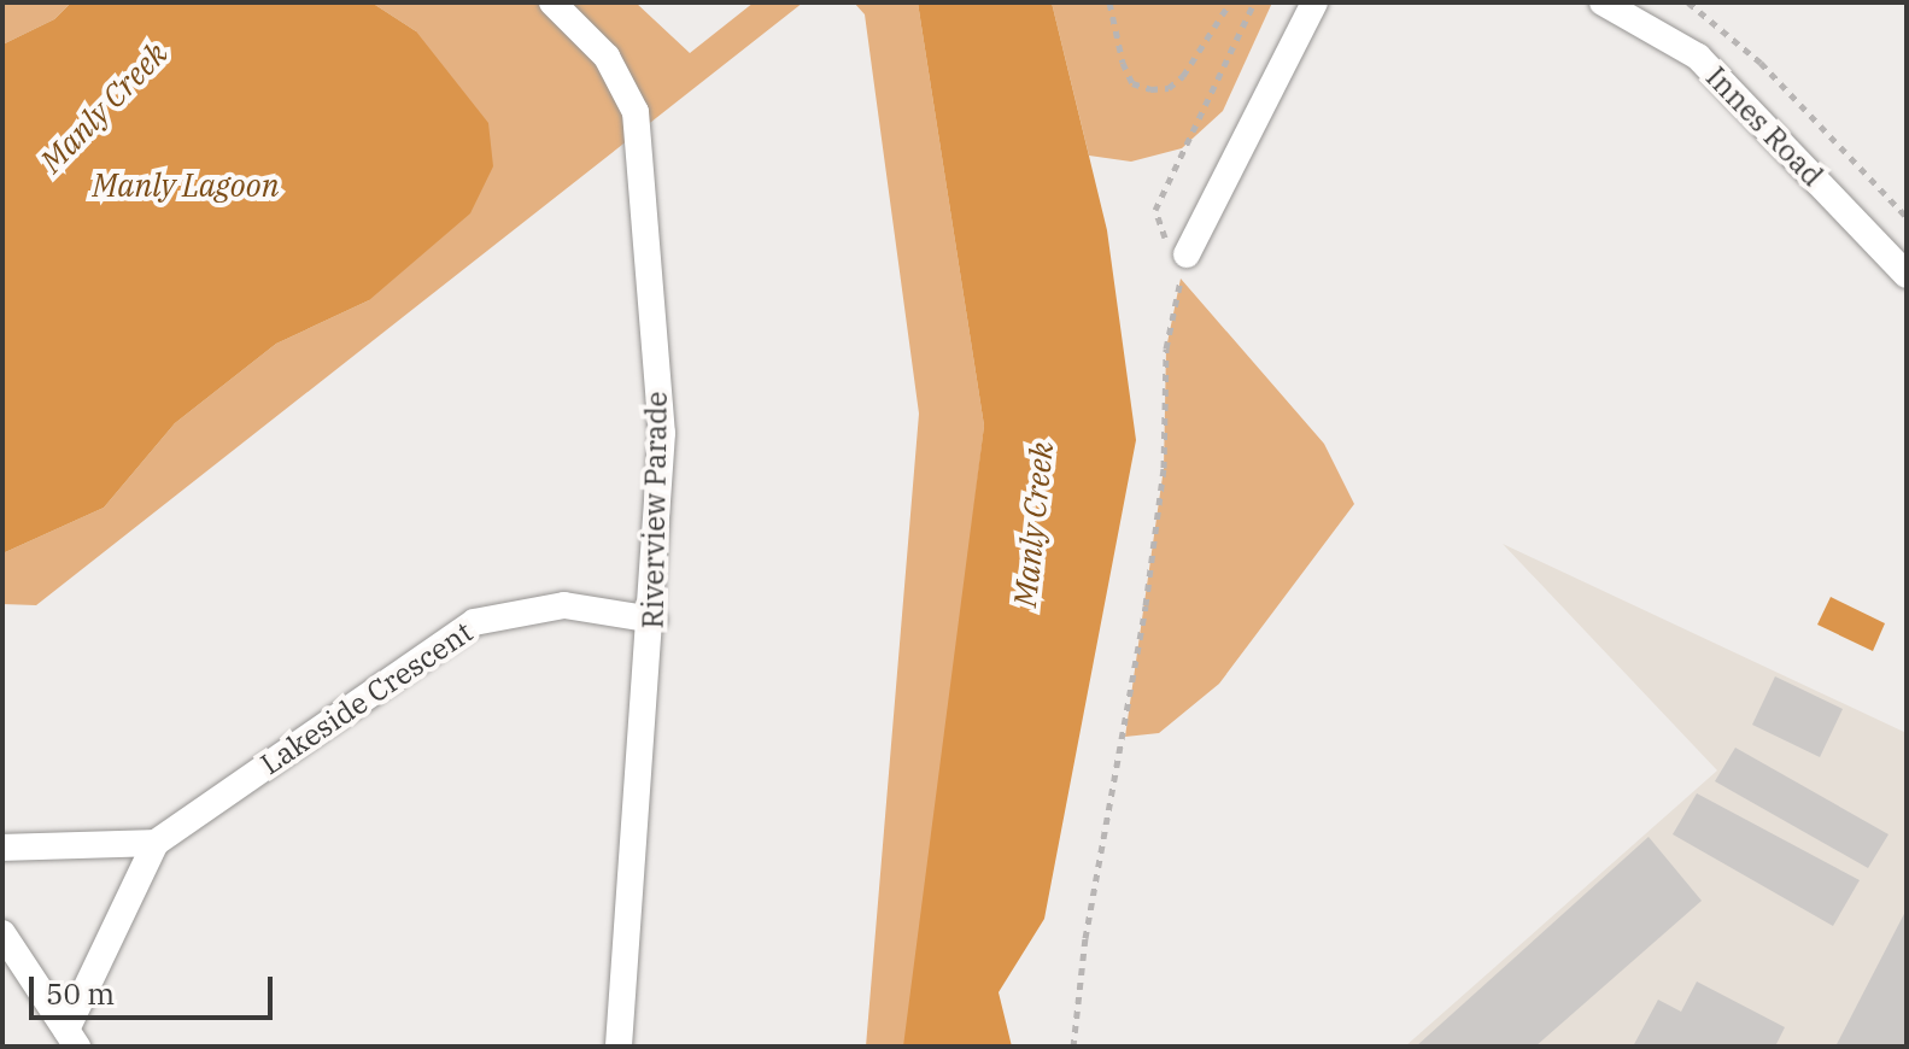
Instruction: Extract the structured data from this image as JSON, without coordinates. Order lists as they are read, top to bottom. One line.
{"streets":{"street":["Innes Road","Riverview Parade","Lakeside Crescent"]},"crossings":[["Riverview Parade","Lakeside Crescent"]],"water":["Manly Creek","Manly Lagoon"],"scale_bar":"50 m"}
